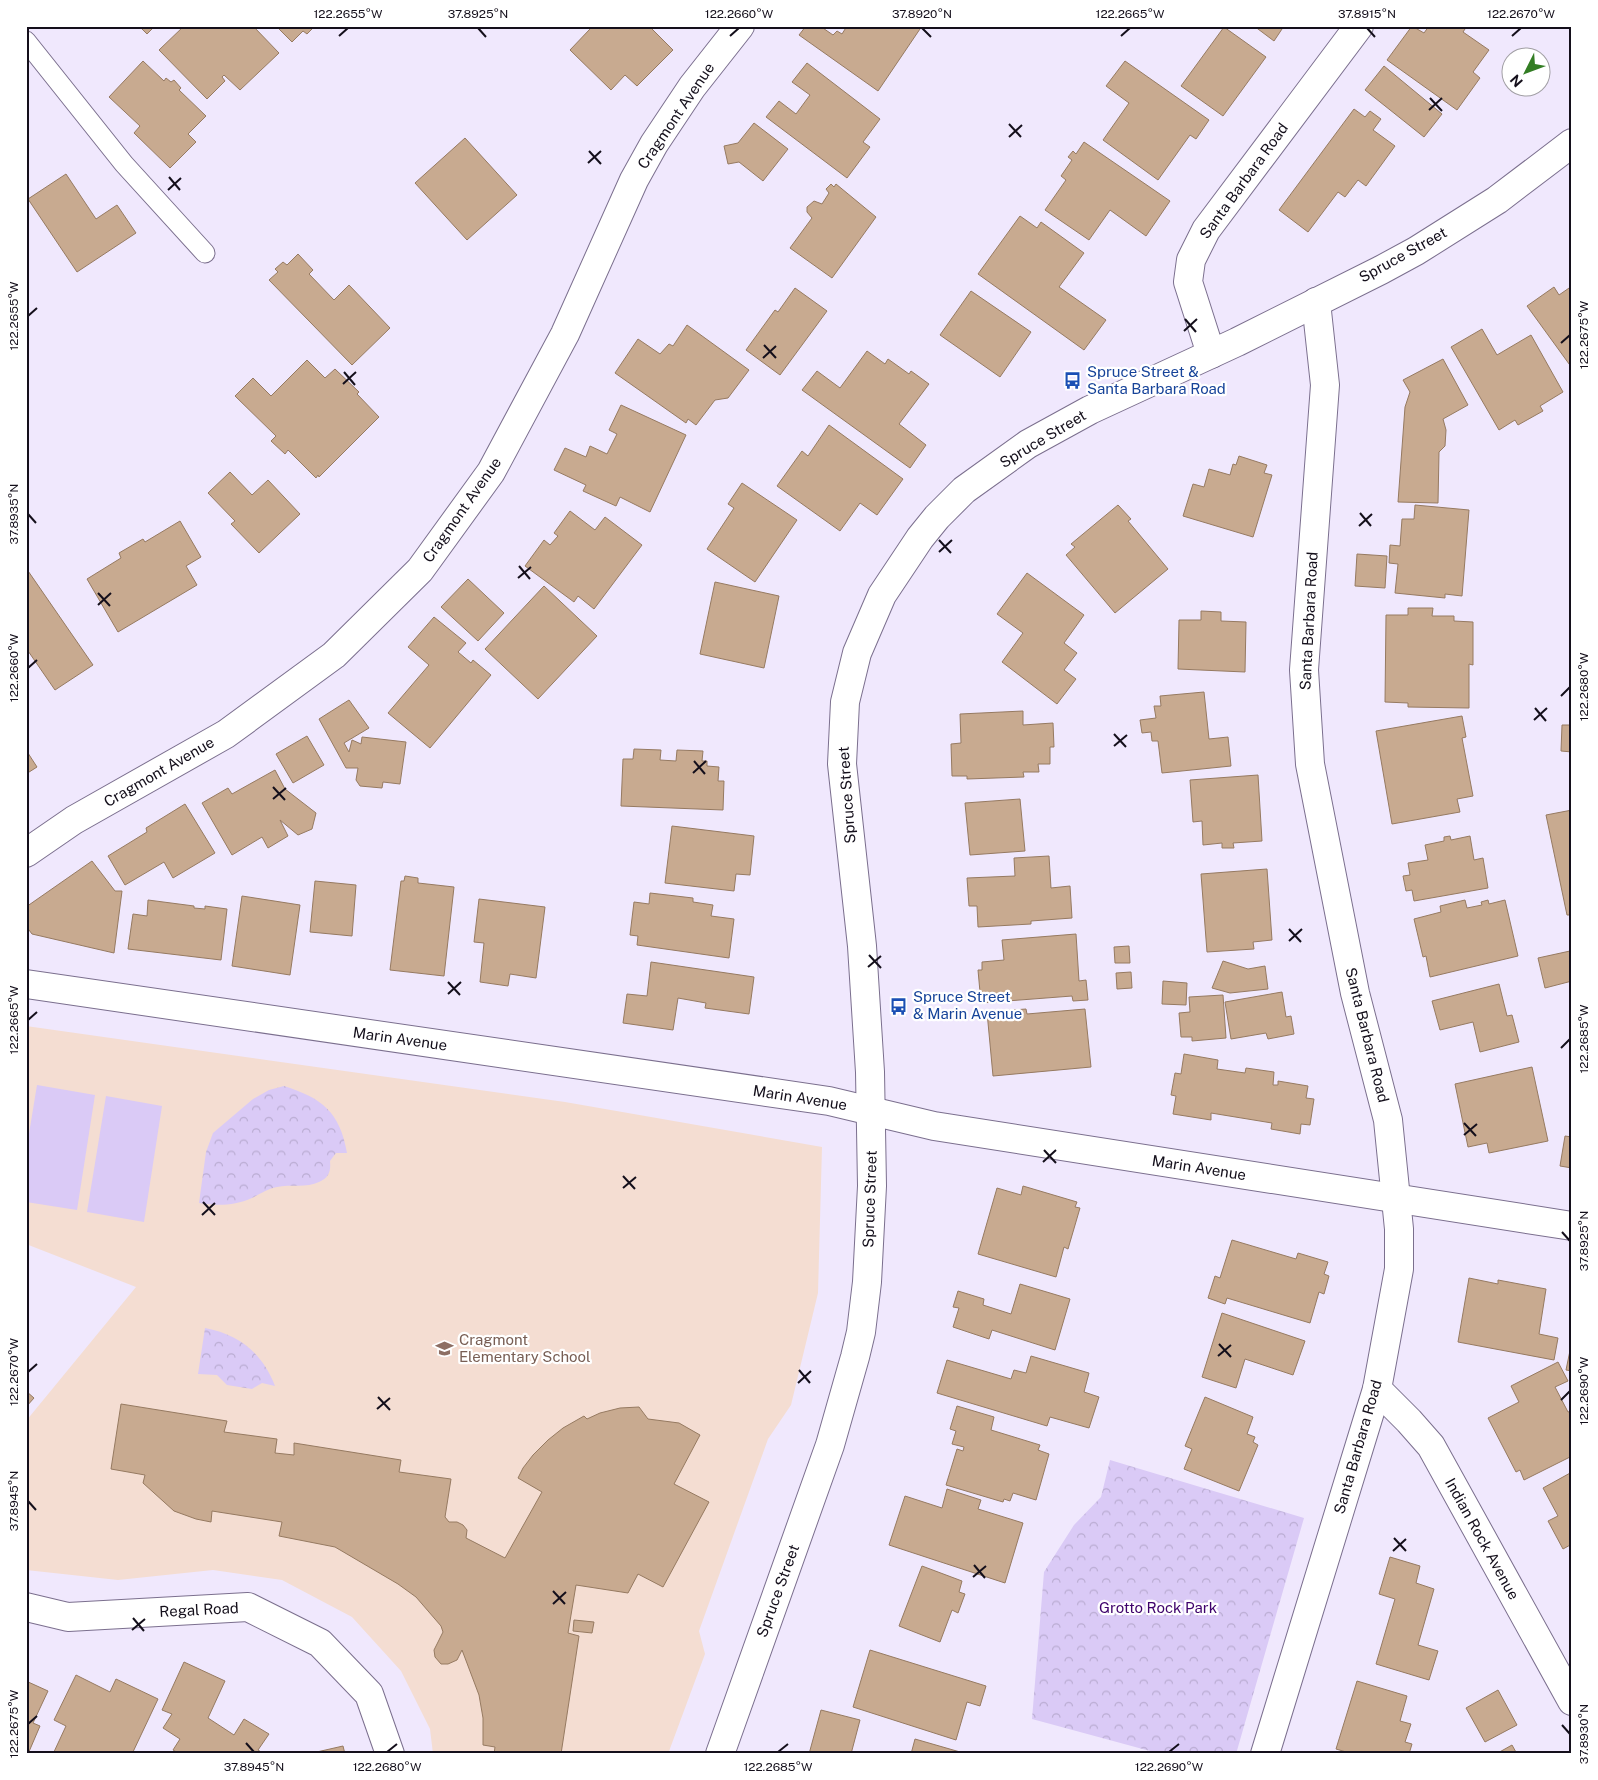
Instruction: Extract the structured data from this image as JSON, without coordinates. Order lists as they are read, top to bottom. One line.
{"streets":{"street":["Cragmont Avenue","Santa Barbara Road","Spruce Street","Marin Avenue","Indian Rock Avenue","Regal Road"]},"crossings":[["Santa Barbara Road","Spruce Street"],["Santa Barbara Road","Marin Avenue"],["Santa Barbara Road","Indian Rock Avenue"],["Spruce Street","Marin Avenue"]],"parks":["Grotto Rock Park"],"places":{"bus stop":["Spruce Street & Santa Barbara Road","Spruce Street & Marin Avenue"],"school or university":["Cragmont Elementary School"]},"north":"bottom left","coordinates":["122.2655°W","37.8925°N","122.2660°W","37.8920°N","122.2665°W","37.8915°N","122.2670°W","122.2675°W","37.8935°N","122.2680°W","122.2685°W","122.2690°W","37.8945°N","37.8930°N"]}
